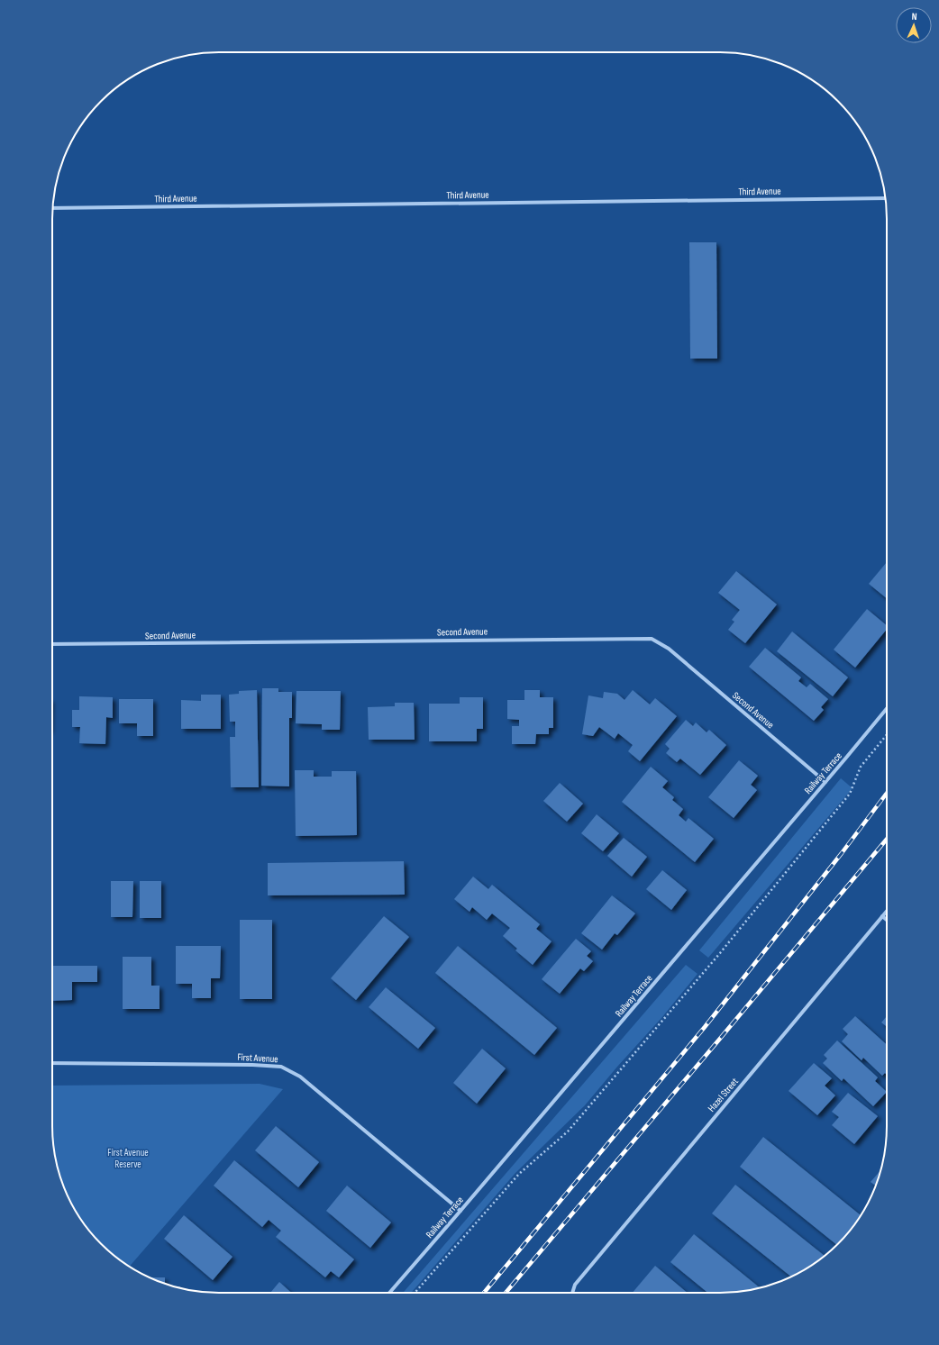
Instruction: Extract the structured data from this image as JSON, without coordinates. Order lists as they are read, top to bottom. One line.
{"streets":{"street":["Third Avenue","Second Avenue","Railway Terrace","First Avenue","Hazel Street"]},"crossings":[["Second Avenue","Railway Terrace"],["Railway Terrace","First Avenue"]],"parks":["First Avenue Reserve"],"north":"top"}
